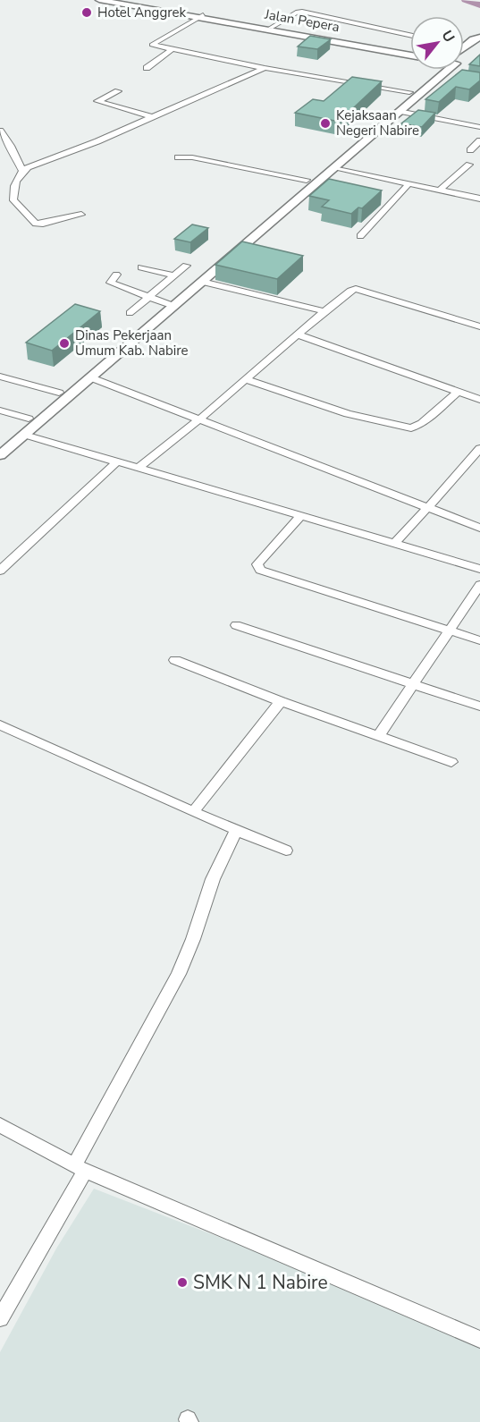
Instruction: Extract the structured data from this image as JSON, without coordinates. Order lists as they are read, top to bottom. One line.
{"streets":{"main road":["Jalan Pepera"]},"places":["Hotel Anggrek","Kejaksaan Negeri Nabire","Dinas Pekerjaan Umum Kab. Nabire","SMK N 1 Nabire"],"north":"top right"}
